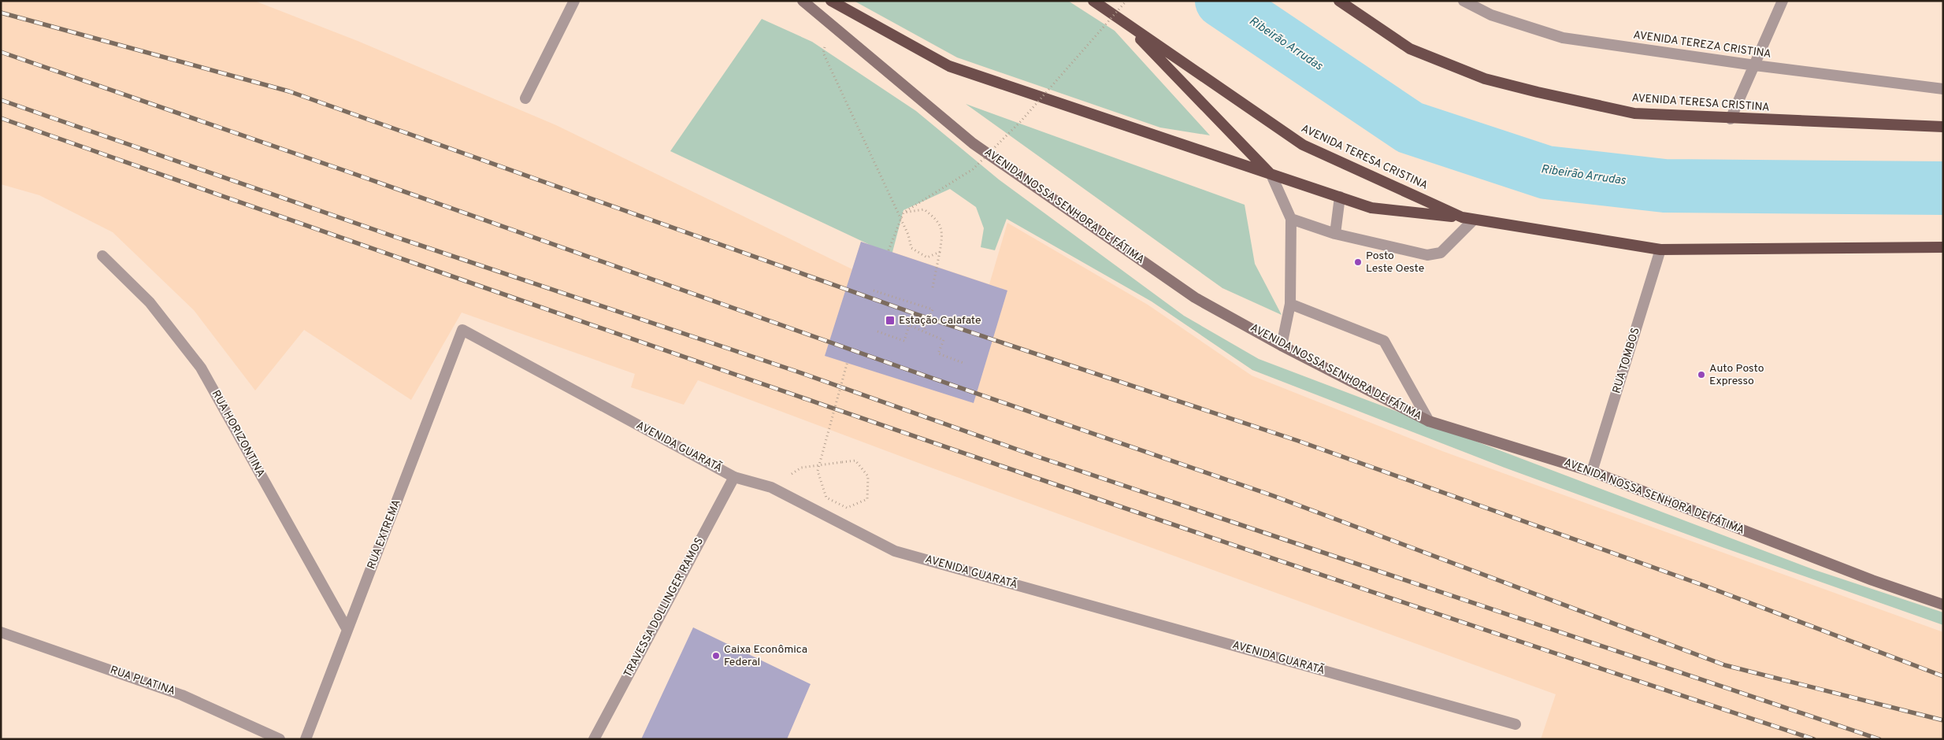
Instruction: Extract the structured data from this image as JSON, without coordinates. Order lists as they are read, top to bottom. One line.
{"streets":{"highway":["AVENIDA TERESA CRISTINA"],"main road":["AVENIDA NOSSA SENHORA DE FÁTIMA"],"street":["AVENIDA TEREZA CRISTINA","RUA TOMBOS","RUA HORIZONTINA","AVENIDA GUARATÃ","RUA EXTREMA","TRAVESSA DOLLINGER RAMOS","RUA PLATINA"]},"crossings":[["AVENIDA TERESA CRISTINA","RUA TOMBOS"],["AVENIDA NOSSA SENHORA DE FÁTIMA","RUA TOMBOS"],["RUA HORIZONTINA","RUA EXTREMA"],["AVENIDA GUARATÃ","RUA EXTREMA"],["AVENIDA GUARATÃ","TRAVESSA DOLLINGER RAMOS"]],"water":["Ribeirão Arrudas"],"places":{"other":["Posto Leste Oeste","Auto Posto Expresso","Caixa Econômica Federal"],"transit":["Estação Calafate"]}}
